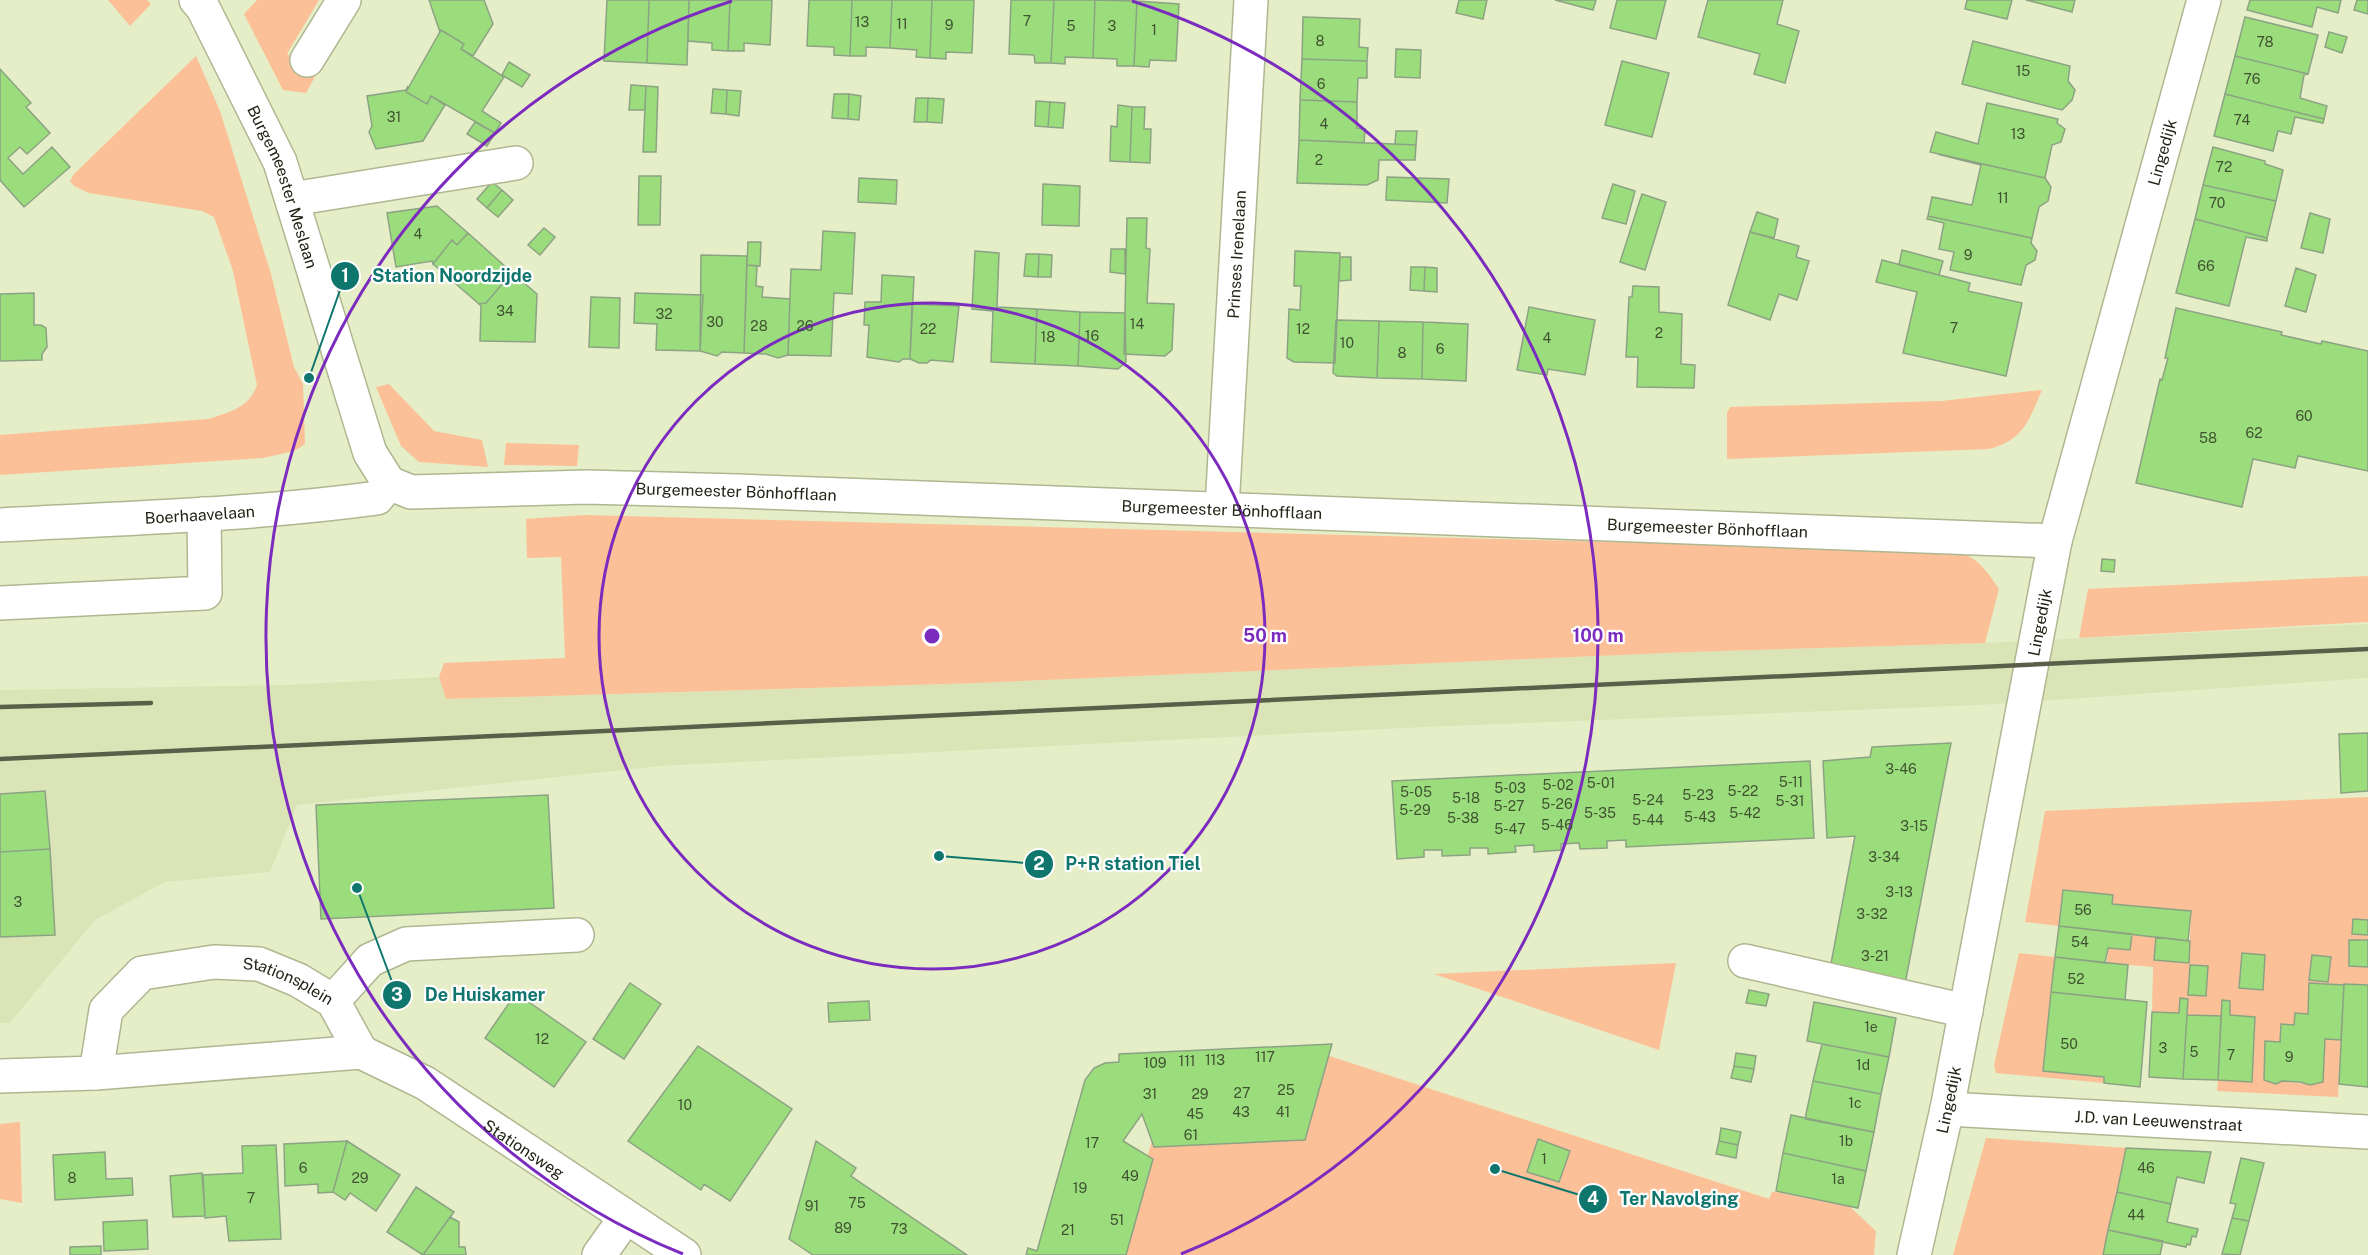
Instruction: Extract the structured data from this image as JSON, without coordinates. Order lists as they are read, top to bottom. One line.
{"streets":{"street":["Lingedijk","Burgemeester Meslaan","Prinses Irenelaan","Burgemeester Bönhofflaan","Boerhaavelaan","Stationsplein","J.D. van Leeuwenstraat","Stationsweg"]},"crossings":[["Lingedijk","Burgemeester Bönhofflaan"],["Lingedijk","J.D. van Leeuwenstraat"],["Burgemeester Meslaan","Burgemeester Bönhofflaan"],["Burgemeester Meslaan","Boerhaavelaan"],["Prinses Irenelaan","Burgemeester Bönhofflaan"],["Burgemeester Bönhofflaan","Boerhaavelaan"],["Stationsplein","Stationsweg"]],"places":["Station Noordzijde","P+R station Tiel","De Huiskamer","Ter Navolging"],"house_numbers":["7","13","11","9","5","3","1","8","78","15","76","6","31","74","4","13","2","72","11","70","4","9","66","34","32","30","14","28","26","7","22","12","2","16","18","4","10","6","8","60","62","58","3-46","5-11","5-01","5-02","5-03","5-22","5-05","5-23","5-18","5-24","5-31","5-26","5-27","5-29","5-35","5-42","5-43","5-38","5-44","5-46","3-15","5-47","3-34","3-13","3","56","3-32","54","3-21","52","1e","12","50","3","5","7","117","9","113","111","109","1d","25","27","31","29","1c","10","43","41","45","61","1b","17","1","6","46","49","8","29","1a","19","7","75","91","44","51","89","73","21"],"rings":["50 m","100 m"]}
